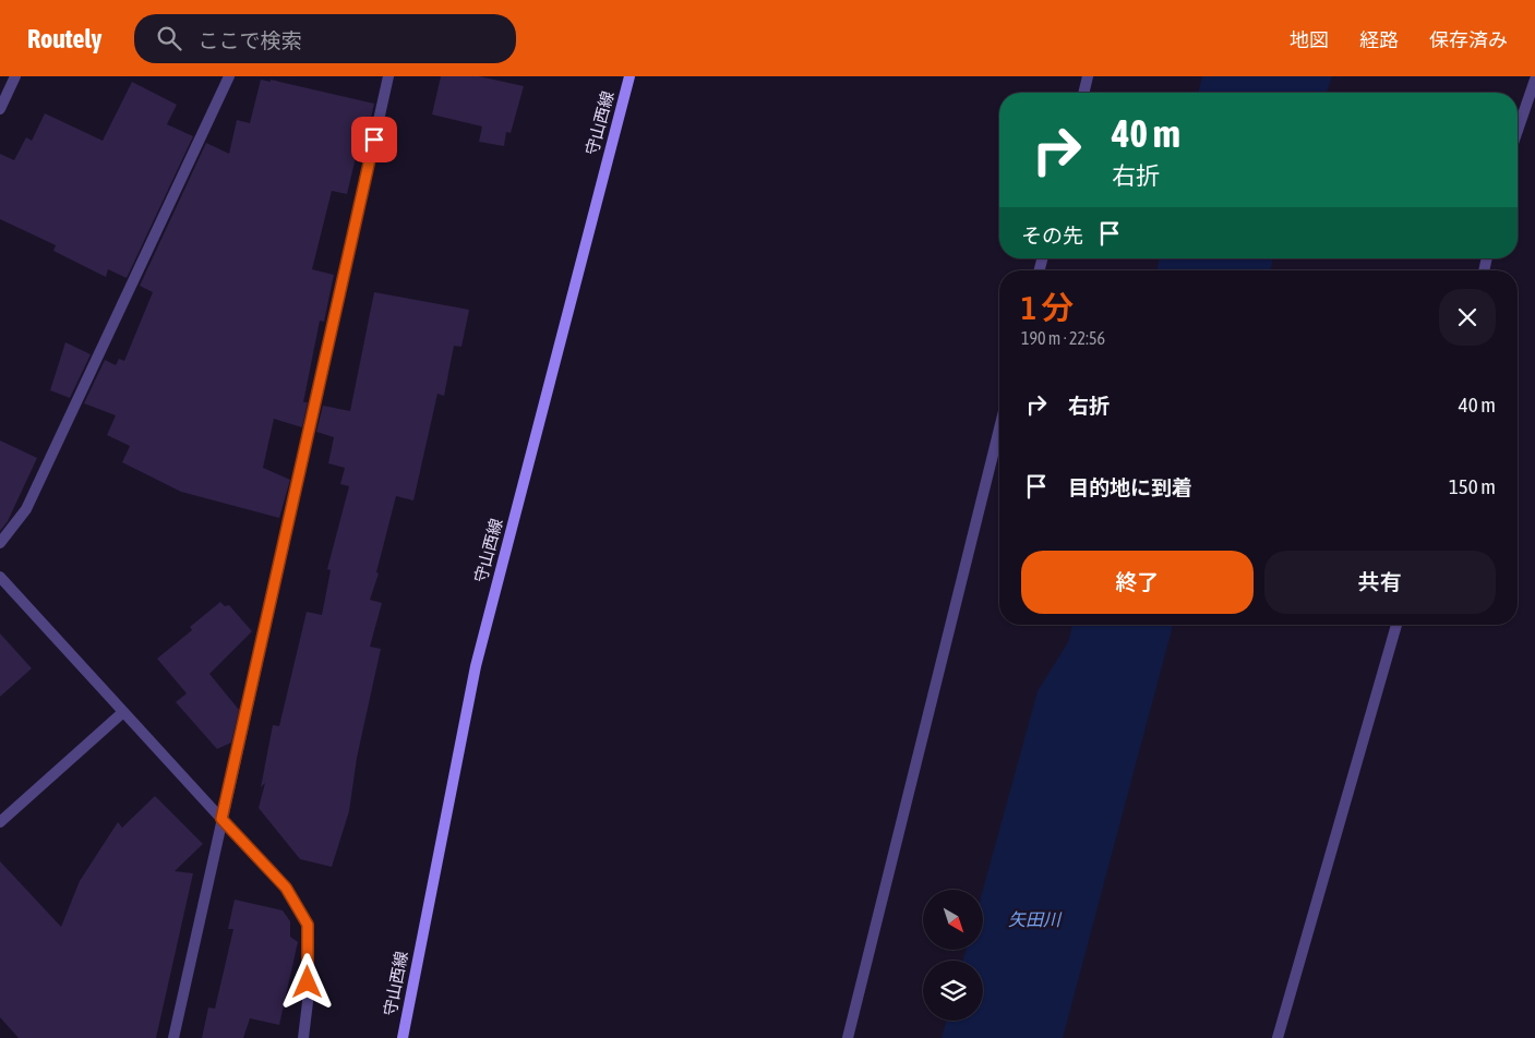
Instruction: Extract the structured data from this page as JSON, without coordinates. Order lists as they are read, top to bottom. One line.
{"streets":{"main road":["守山西線"]},"water":["矢田川"],"north":"bottom right","page":{"header":"Routely","search":"ここで検索","nav":["地図","経路","保存済み"],"turn":["40 m","右折"],"then":"その先","heading":["1 分","190 m · 22:56"],"list":[{"name":"右折","value":"40 m"},{"name":"目的地に到着","value":"150 m"}],"buttons":["終了","共有"]}}
